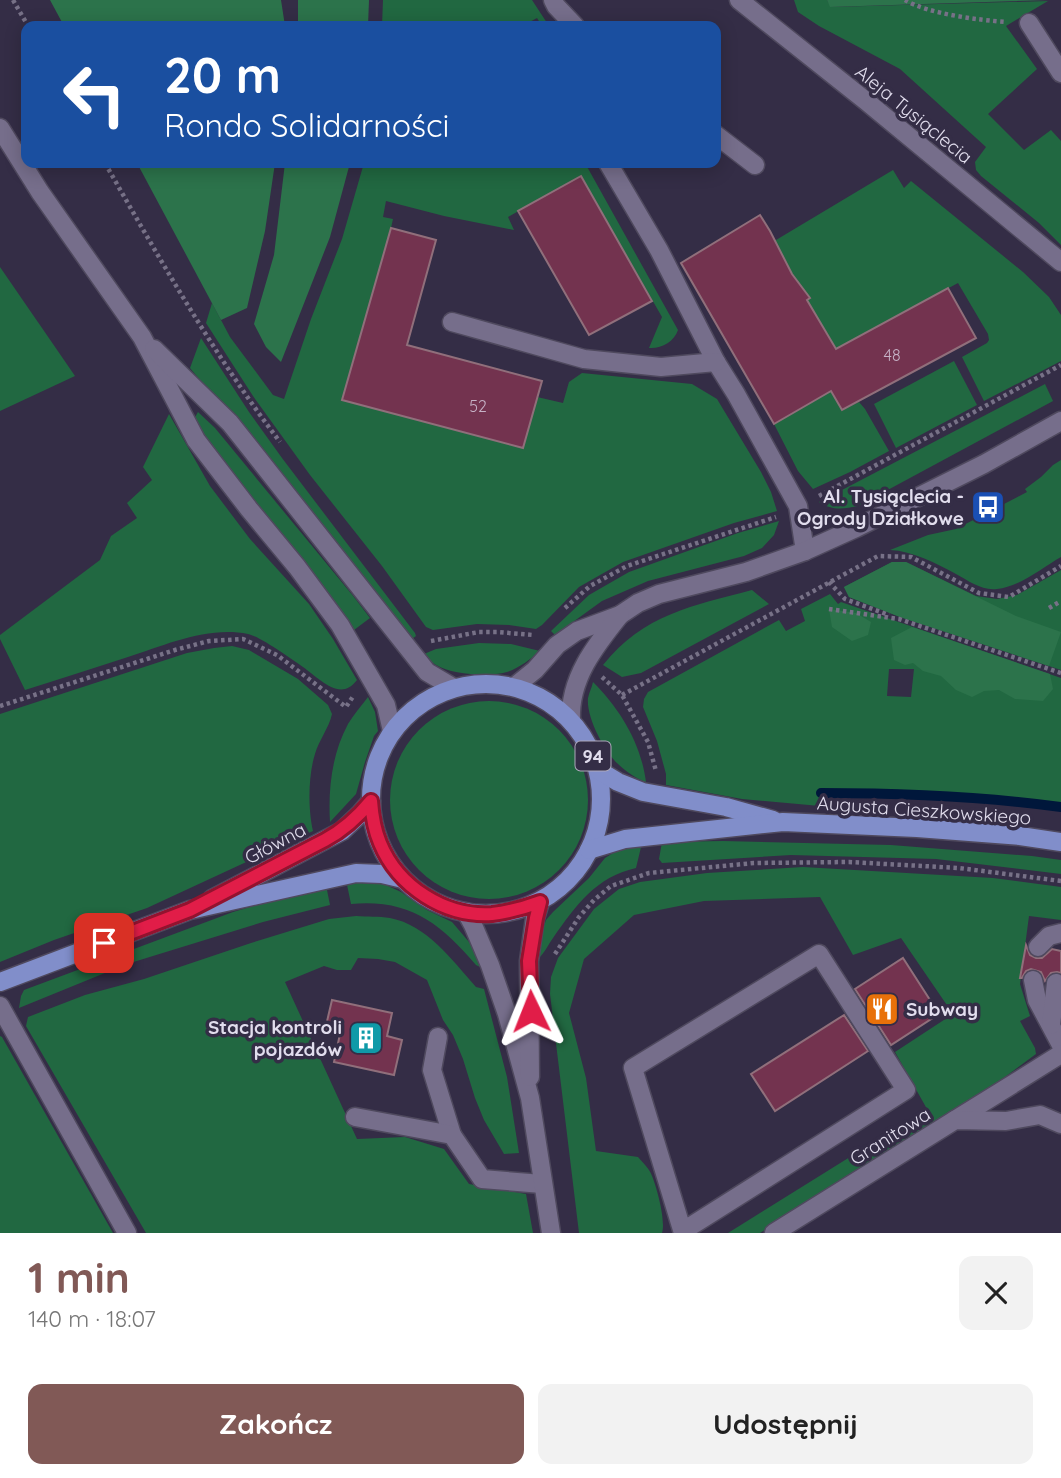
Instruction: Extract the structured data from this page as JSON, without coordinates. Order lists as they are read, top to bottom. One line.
{"streets":{"main road":["94","Augusta Cieszkowskiego","Główna"],"street":["Aleja Tysiąclecia","Granitowa"]},"crossings":[["94","Augusta Cieszkowskiego"],["94","Główna"],["Augusta Cieszkowskiego","Główna"]],"places":{"bus stop":["Al. Tysiąclecia - Ogrody Działkowe"],"restaurant":["Subway"],"building":["Stacja kontroli pojazdów"]},"house_numbers":["48","52"],"page":{"turn":["20 m","Rondo Solidarności"],"heading":["1 min","140 m · 18:07"],"buttons":["Zakończ","Udostępnij"]}}
